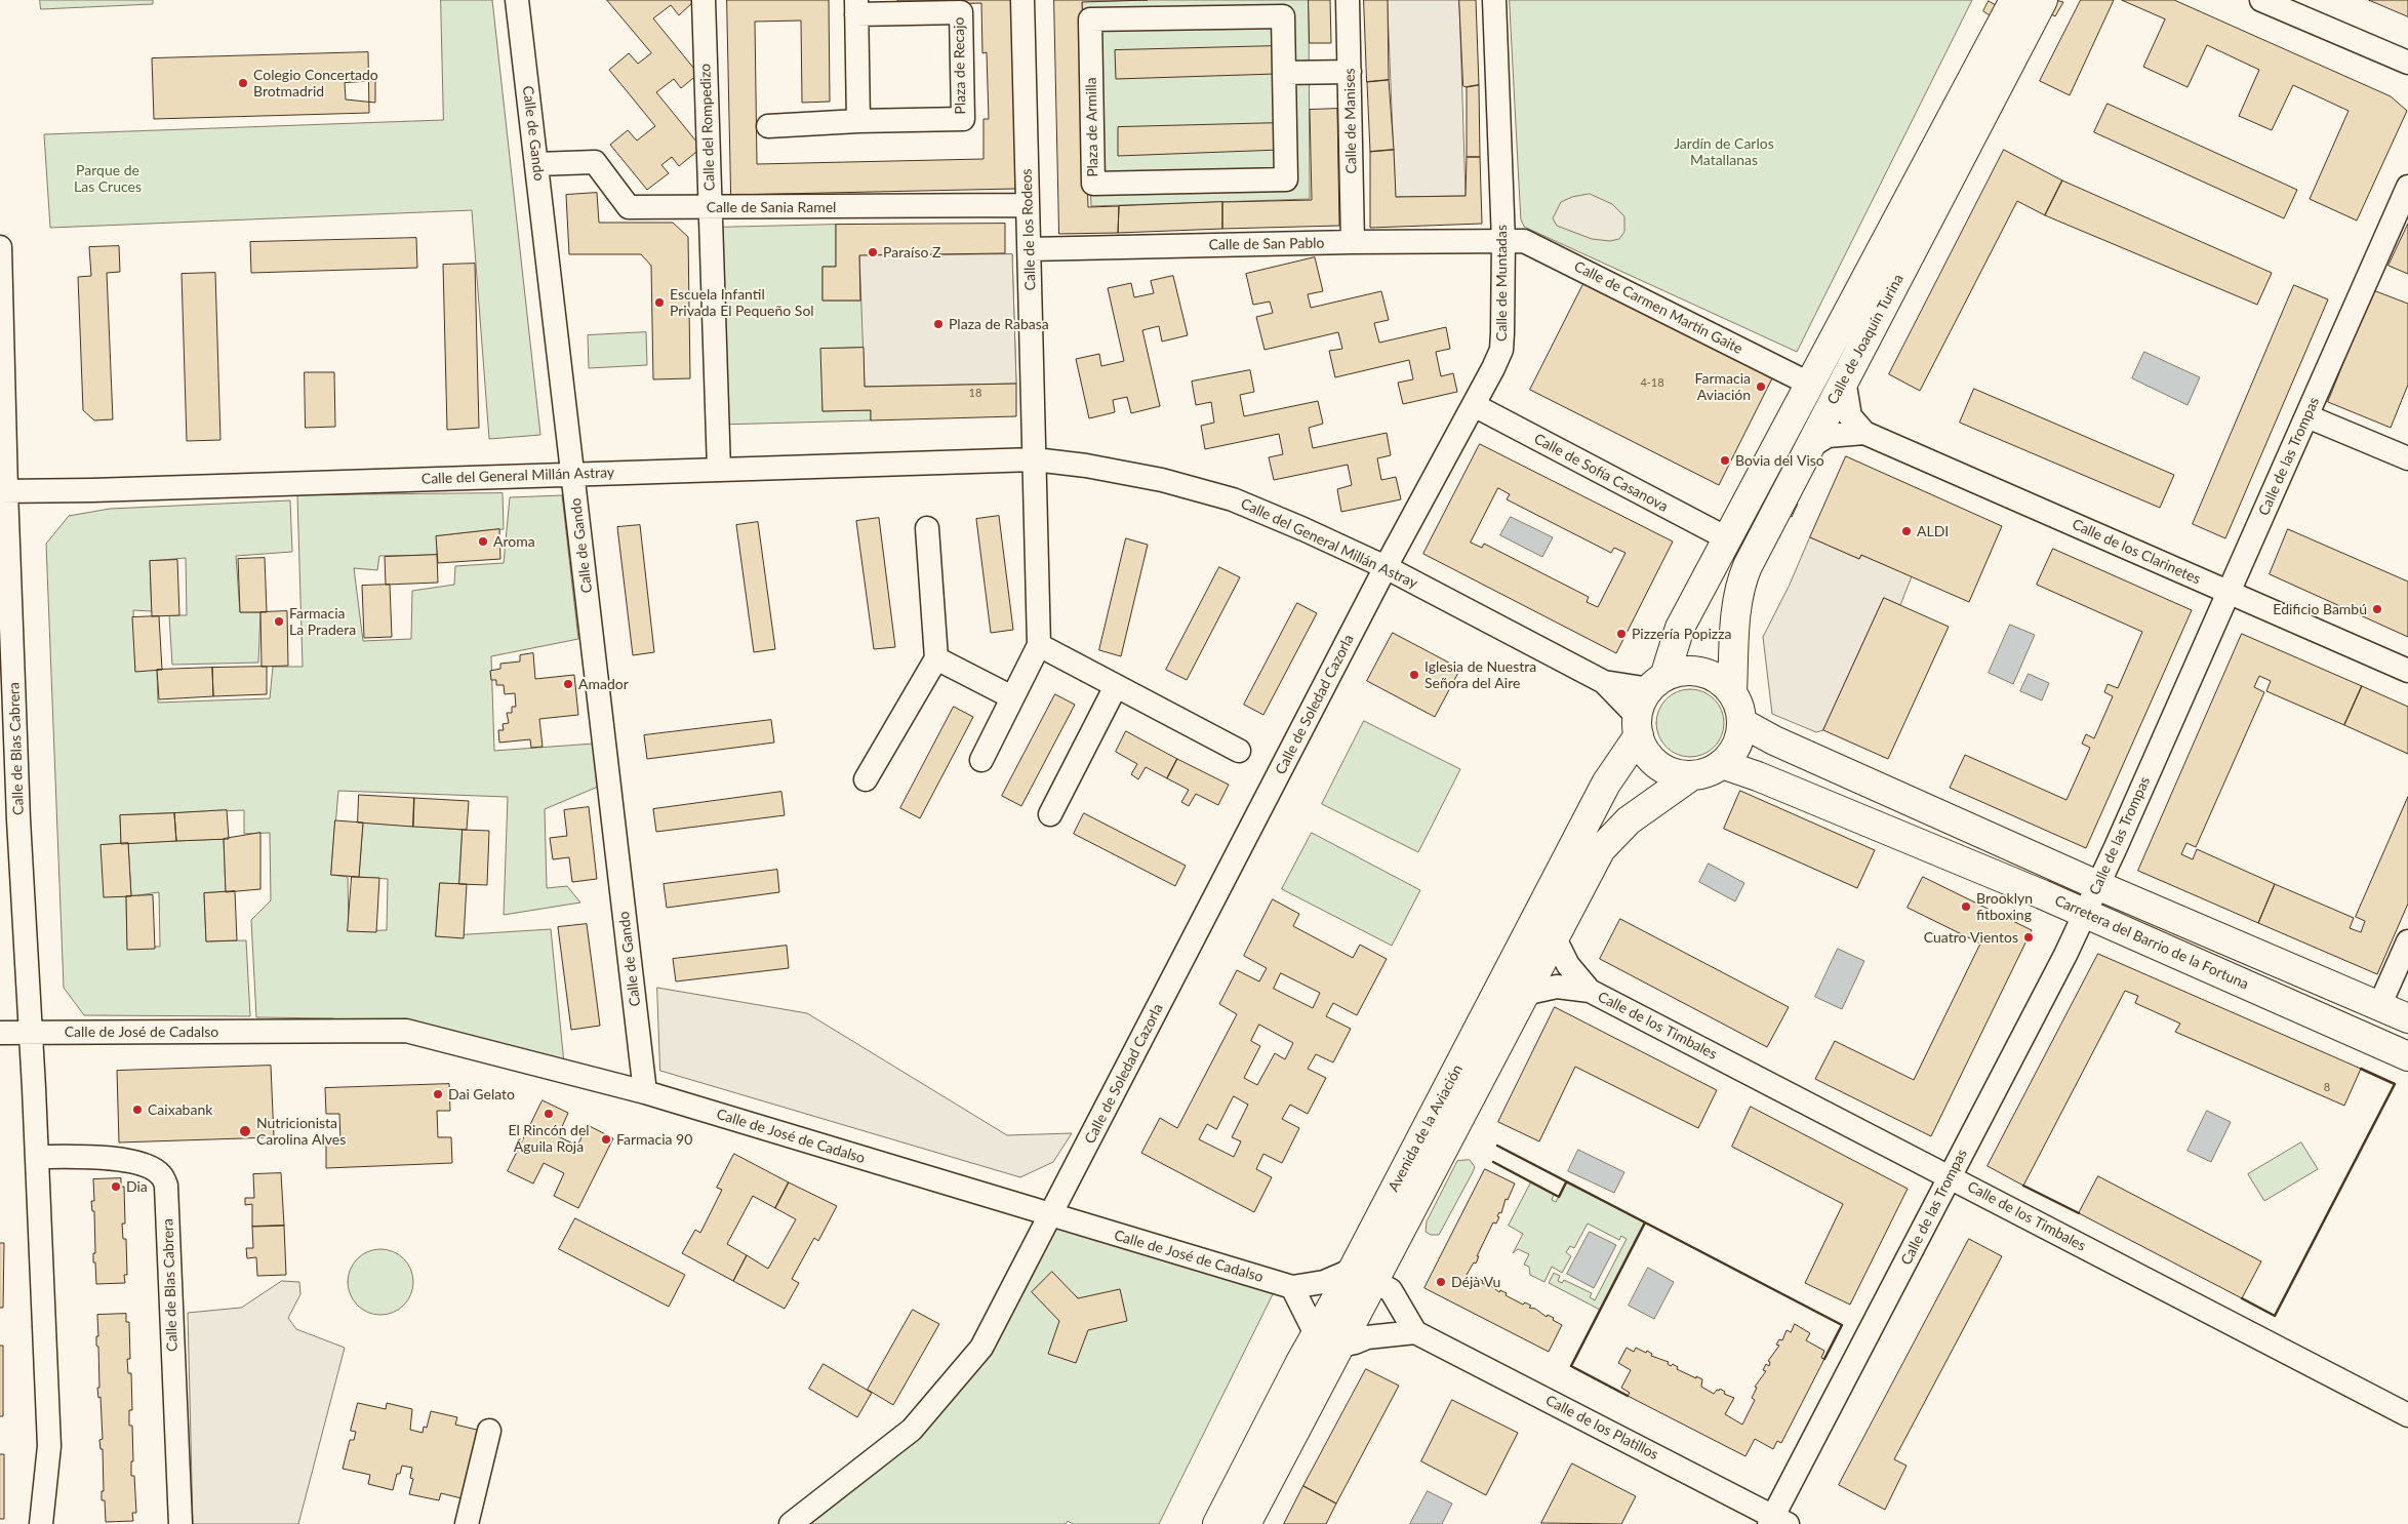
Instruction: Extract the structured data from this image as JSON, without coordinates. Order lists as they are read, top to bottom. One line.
{"streets":{"main road":["Calle de Joaquín Turina","Carretera del Barrio de la Fortuna","Avenida de la Aviación"],"street":["Plaza de Recajo","Calle de Manises","Calle del Rompedizo","Plaza de Armilla","Calle de Gando","Calle de Sania Ramel","Calle de los Rodeos","Calle de San Pablo","Calle de Muntadas","Calle de Carmen Martín Gaite","Calle de las Trompas","Calle de Sofía Casanova","Calle del General Millán Astray","Calle de los Clarinetes","Calle de Soledad Cazorla","Calle de Blas Cabrera","Calle de los Timbales","Calle de José de Cadalso","Calle de los Platillos"]},"crossings":[["Calle de Manises","Calle de San Pablo"],["Calle del Rompedizo","Calle de Sania Ramel"],["Calle del Rompedizo","Calle del General Millán Astray"],["Calle de Gando","Calle de Sania Ramel"],["Calle de Gando","Calle del General Millán Astray"],["Calle de Gando","Calle de José de Cadalso"],["Calle de Sania Ramel","Calle de los Rodeos"],["Calle de los Rodeos","Calle de San Pablo"],["Calle de los Rodeos","Calle del General Millán Astray"],["Calle de San Pablo","Calle de Muntadas"],["Calle de San Pablo","Calle de Carmen Martín Gaite"],["Calle de Muntadas","Calle de Carmen Martín Gaite"],["Calle de Muntadas","Calle de Sofía Casanova"],["Calle de Muntadas","Calle del General Millán Astray"],["Calle de Muntadas","Calle de Soledad Cazorla"],["Calle de Carmen Martín Gaite","Calle de Joaquín Turina"],["Calle de Joaquín Turina","Calle de Sofía Casanova"],["Calle de Joaquín Turina","Calle del General Millán Astray"],["Calle de Joaquín Turina","Calle de los Clarinetes"],["Calle de Joaquín Turina","Carretera del Barrio de la Fortuna"],["Calle de Joaquín Turina","Avenida de la Aviación"],["Calle de las Trompas","Calle de los Clarinetes"],["Calle de las Trompas","Carretera del Barrio de la Fortuna"],["Calle de las Trompas","Calle de los Timbales"],["Calle de las Trompas","Calle de los Platillos"],["Calle del General Millán Astray","Calle de Soledad Cazorla"],["Calle del General Millán Astray","Calle de Blas Cabrera"],["Calle del General Millán Astray","Carretera del Barrio de la Fortuna"],["Calle del General Millán Astray","Avenida de la Aviación"],["Calle de Soledad Cazorla","Calle de José de Cadalso"],["Calle de Blas Cabrera","Calle de José de Cadalso"],["Carretera del Barrio de la Fortuna","Avenida de la Aviación"],["Calle de los Timbales","Avenida de la Aviación"],["Calle de José de Cadalso","Avenida de la Aviación"]],"parks":["Jardín de Carlos Matallanas","Parque de Las Cruces"],"places":["Colegio Concertado Brotmadrid","Paraíso Z","Escuela Infantil Privada El Pequeño Sol","Plaza de Rabasa","Farmacia Aviación","Bovia del Viso","ALDI","Aroma","Edificio Bambú","Farmacia La Pradera","Pizzería Popizza","Iglesia de Nuestra Señora del Aire","Amador","Brooklyn fitboxing","Cuatro Vientos","Dai Gelato","Caixabank","El Rincón del Águila Roja","Nutricionista Carolina Alves","Farmacia 90","Dia","Déjà Vu"],"house_numbers":["4-18","18","8"]}
